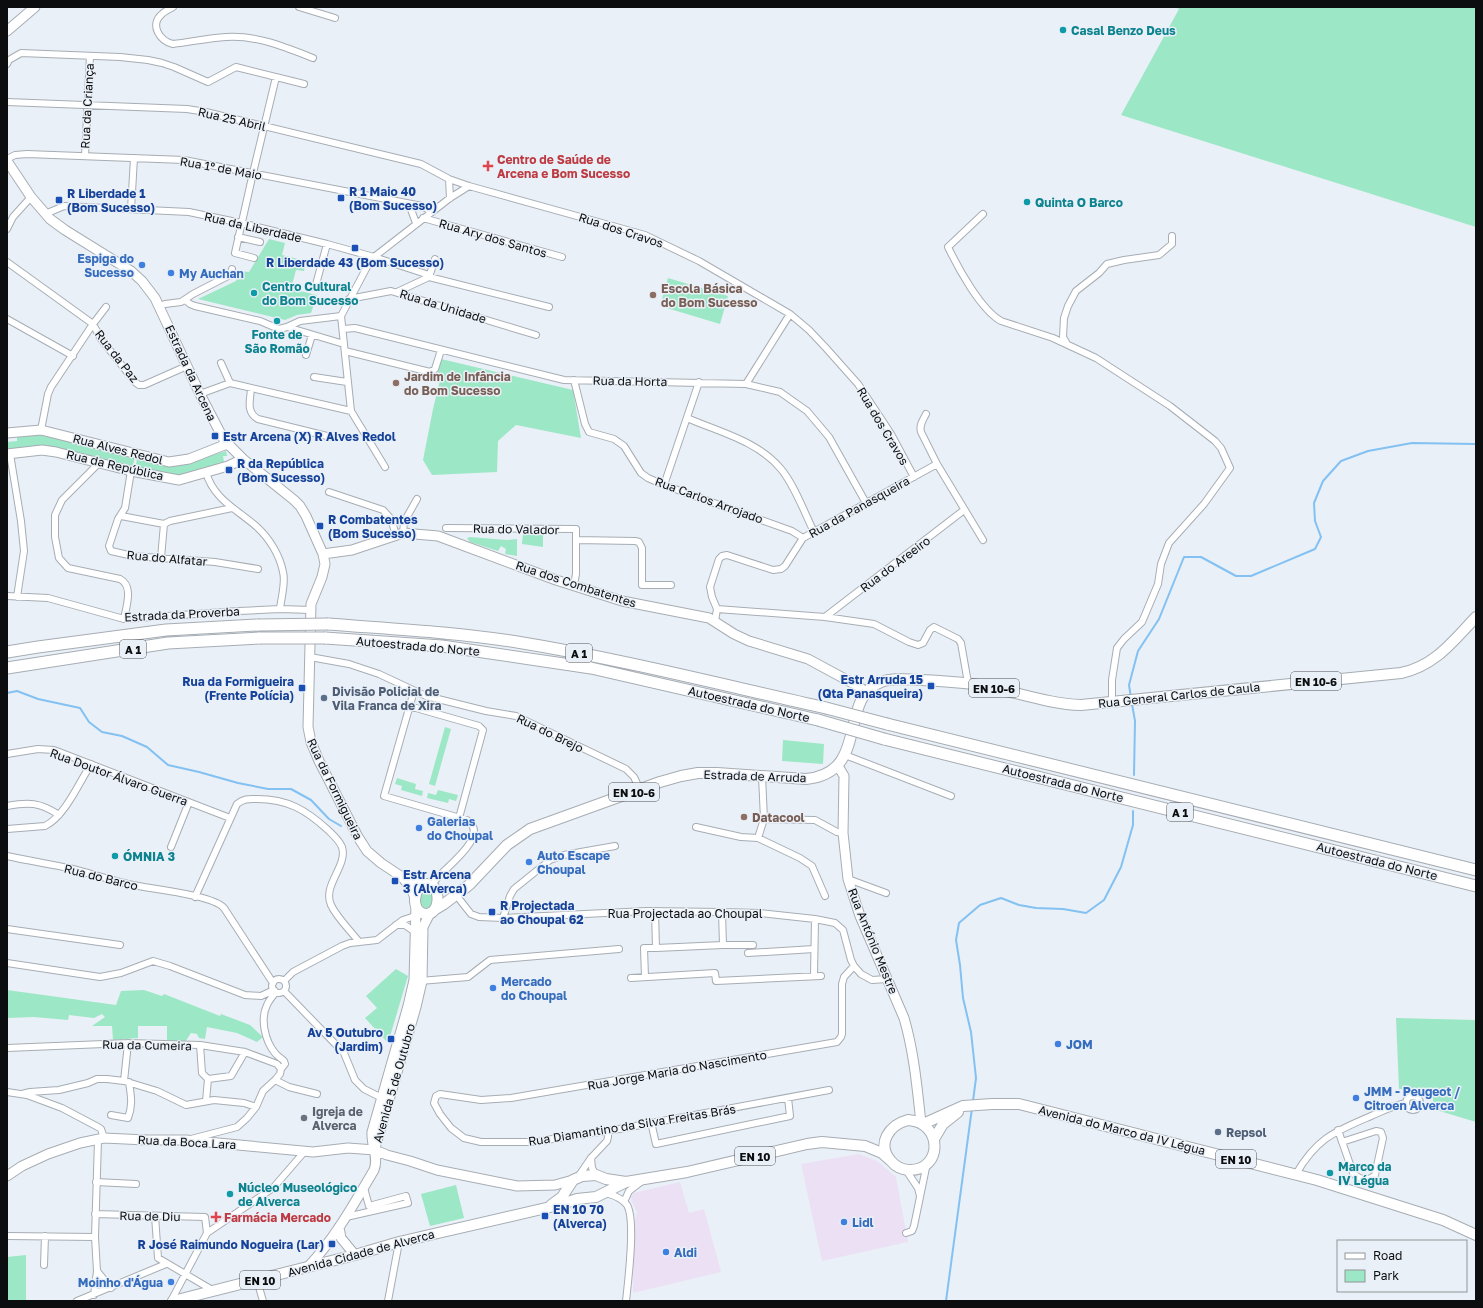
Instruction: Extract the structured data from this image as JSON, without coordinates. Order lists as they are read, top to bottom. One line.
{"streets":{"highway":["Autoestrada do Norte","A 1"],"main road":["EN 10-6","Rua General Carlos de Caula","Estrada de Arruda","Avenida do Marco da IV Légua","EN 10","Avenida Cidade de Alverca"],"street":["Rua da Criança","Rua 25 Abril","Rua 1º de Maio","Rua da Liberdade","Rua dos Cravos","Rua Ary dos Santos","Rua da Unidade","Rua da Paz","Estrada da Arcena","Rua da Horta","Rua Alves Redol","Rua da República","Rua Carlos Arrojado","Rua da Panasqueira","Rua do Valador","Rua do Alfatar","Rua do Areeiro","Rua dos Combatentes","Estrada da Proverba","Rua do Brejo","Rua Doutor Álvaro Guerra","Rua da Formigueira","Rua do Barco","Rua Projectada ao Choupal","Rua António Mestre","Rua da Cumeira","Rua Jorge Maria do Nascimento","Avenida 5 de Outubro","Rua Diamantino da Silva Freitas Brás","Rua da Boca Lara","Rua de Diu"]},"crossings":[["Rua da Criança","Rua 25 Abril"],["Rua da Criança","Rua 1º de Maio"],["Rua 25 Abril","Rua dos Cravos"],["Rua 1º de Maio","Estrada da Arcena"],["Rua da Liberdade","Estrada da Arcena"],["Rua dos Cravos","Rua da Panasqueira"],["Rua da Paz","Estrada da Arcena"],["Estrada da Arcena","Rua Alves Redol"],["Estrada da Arcena","Rua da República"],["Estrada da Arcena","Rua dos Combatentes"],["Estrada da Arcena","Estrada da Proverba"],["Estrada da Arcena","Rua da Formigueira"],["Rua da Horta","Rua Carlos Arrojado"],["Rua da Horta","Rua da Panasqueira"],["Rua da República","Rua do Alfatar"],["Rua Carlos Arrojado","Rua da Panasqueira"],["Rua da Panasqueira","Rua dos Combatentes"],["Rua do Valador","Rua dos Combatentes"],["Rua dos Combatentes","Rua General Carlos de Caula"],["Rua dos Combatentes","Estrada de Arruda"],["Estrada da Proverba","Rua da Formigueira"],["Rua General Carlos de Caula","Estrada de Arruda"],["Rua do Brejo","Estrada de Arruda"],["Rua do Brejo","Rua da Formigueira"],["Estrada de Arruda","Rua da Formigueira"],["Estrada de Arruda","Rua Projectada ao Choupal"],["Estrada de Arruda","Rua António Mestre"],["Estrada de Arruda","Avenida 5 de Outubro"],["Rua da Formigueira","Avenida 5 de Outubro"],["Rua Projectada ao Choupal","Rua António Mestre"],["Rua Projectada ao Choupal","Rua Jorge Maria do Nascimento"],["Rua António Mestre","Avenida do Marco da IV Légua"],["Rua António Mestre","EN 10"],["Rua António Mestre","Avenida Cidade de Alverca"],["Rua Jorge Maria do Nascimento","Rua Diamantino da Silva Freitas Brás"],["Avenida 5 de Outubro","Rua da Boca Lara"],["Avenida 5 de Outubro","Avenida Cidade de Alverca"],["Avenida do Marco da IV Légua","EN 10"],["Avenida do Marco da IV Légua","Avenida Cidade de Alverca"],["Rua da Boca Lara","Avenida Cidade de Alverca"],["EN 10","Avenida Cidade de Alverca"]],"places":{"other":["Casal Benzo Deus","Quinta O Barco","Espiga do Sucesso","My Auchan","Centro Cultural do Bom Sucesso","Escola Básica do Bom Sucesso","Fonte de São Romão","Jardim de Infância do Bom Sucesso","Divisão Policial de Vila Franca de Xira","Datacool","Galerias do Choupal","ÓMNIA 3","Auto Escape Choupal","Mercado do Choupal","JOM","JMM - Peugeot / Citroen Alverca","Igreja de Alverca","Repsol","Marco da IV Légua","Núcleo Museológico de Alverca","Lidl","Aldi","Moinho d'Água"],"health":["Centro de Saúde de Arcena e Bom Sucesso","Farmácia Mercado"],"transit":["R 1 Maio 40 (Bom Sucesso)","R Liberdade 1 (Bom Sucesso)","R Liberdade 43 (Bom Sucesso)","Estr Arcena (X) R Alves Redol","R da República (Bom Sucesso)","R Combatentes (Bom Sucesso)","Estr Arruda 15 (Qta Panasqueira)","Rua da Formigueira (Frente Polícia)","Estr Arcena 3 (Alverca)","R Projectada ao Choupal 62","Av 5 Outubro (Jardim)","EN 10 70 (Alverca)","R José Raimundo Nogueira (Lar)"]},"legend":["Road","Park"]}
